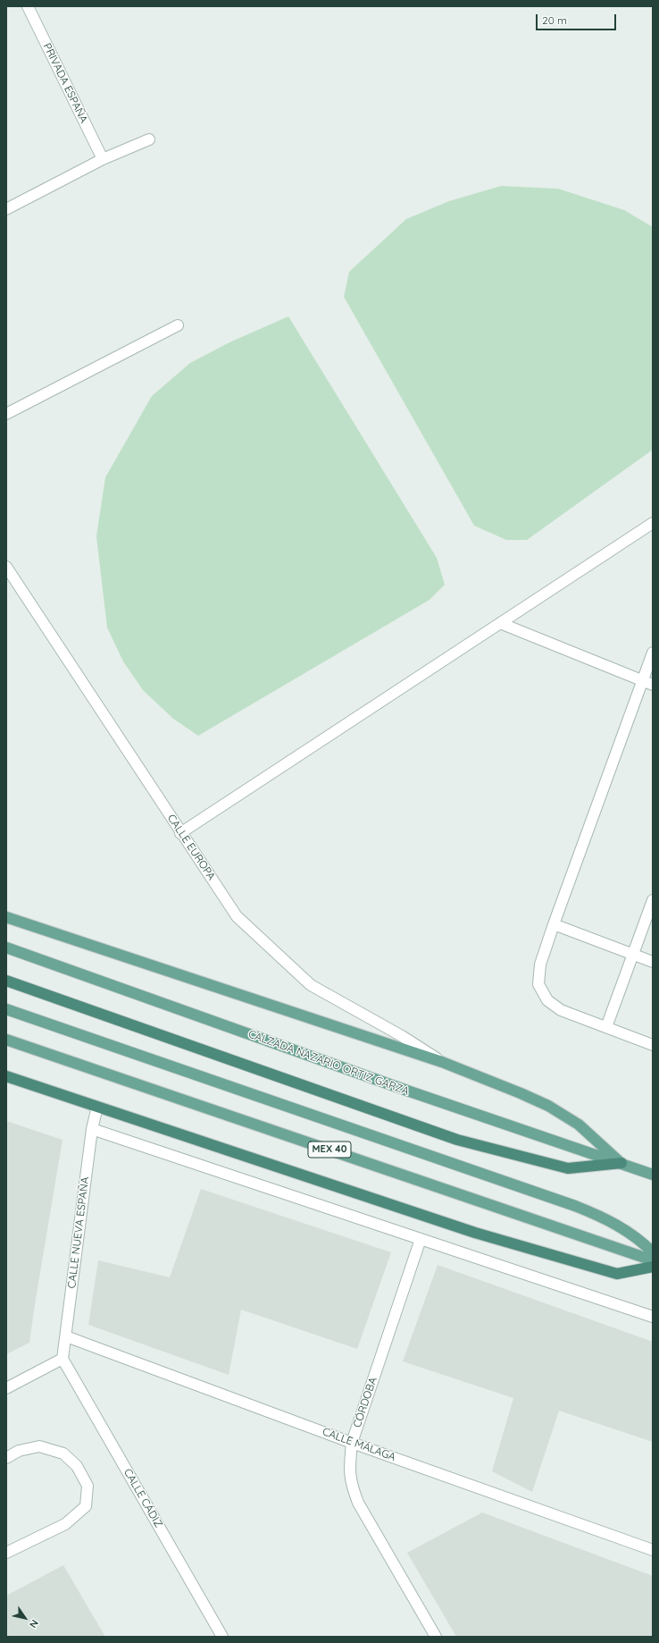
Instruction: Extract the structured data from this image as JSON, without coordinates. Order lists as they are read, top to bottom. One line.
{"streets":{"main road":["CALZADA NAZARIO ORTIZ GARZA","MEX 40"],"street":["PRIVADA ESPAÑA","CALLE EUROPA","CALLE NUEVA ESPAÑA","CÓRDOBA","CALLE MÁLAGA","CALLE CÁDIZ"]},"crossings":[["CALLE NUEVA ESPAÑA","CALLE MÁLAGA"],["CALLE NUEVA ESPAÑA","CALLE CÁDIZ"],["CÓRDOBA","CALLE MÁLAGA"]],"scale_bar":"20 m","north":"bottom right"}
